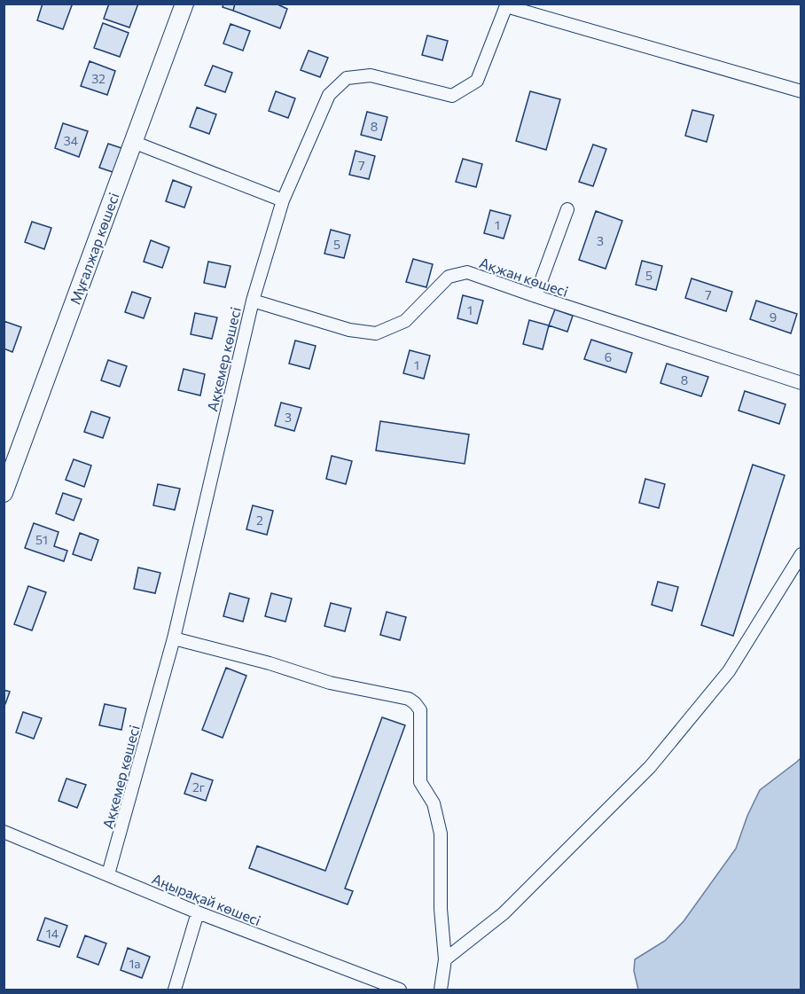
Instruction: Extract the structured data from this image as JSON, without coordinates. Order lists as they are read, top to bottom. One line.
{"streets":{"street":["Мұғалжар көшесі","Ақжан көшесі","Ақкемер көшесі","Аңырақай көшесі"]},"crossings":[["Ақжан көшесі","Ақкемер көшесі"],["Ақкемер көшесі","Аңырақай көшесі"]],"house_numbers":["32","8","34","7","1","3","5","5","7","1","9","6","1","8","3","2","51","2г","14","1а"]}
